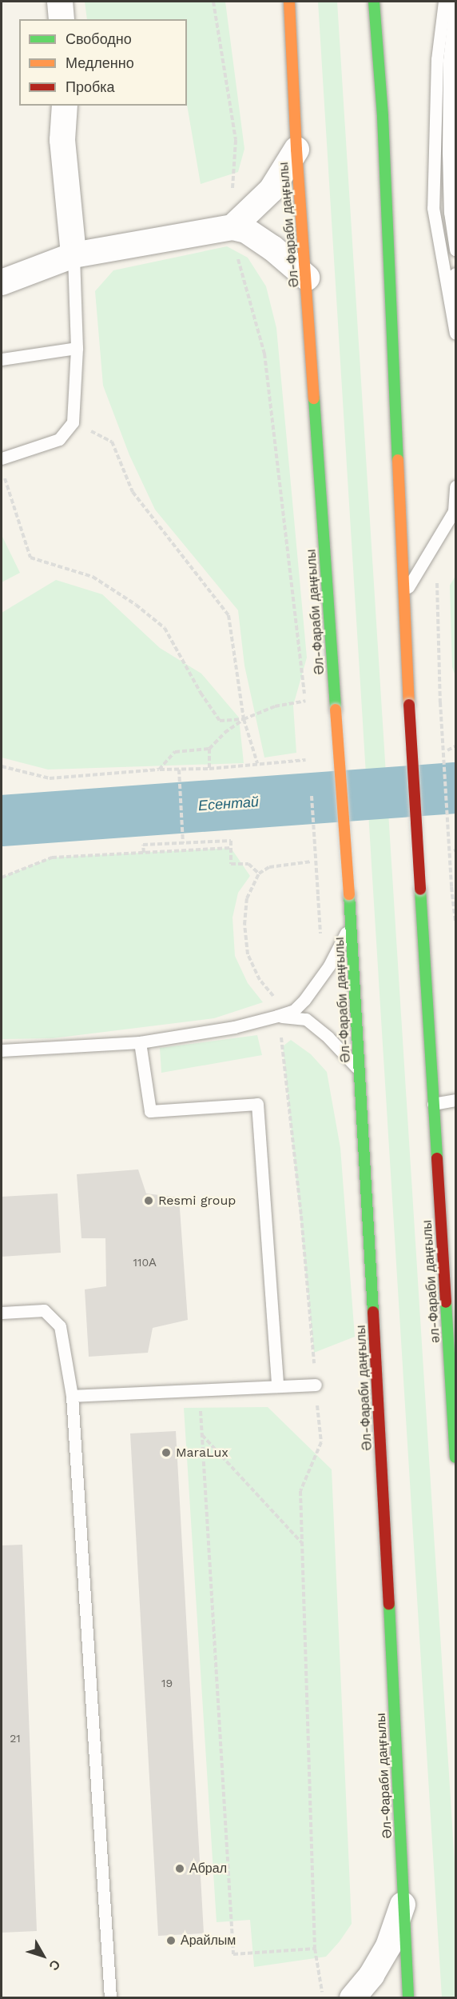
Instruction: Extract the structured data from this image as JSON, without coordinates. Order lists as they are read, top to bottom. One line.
{"streets":{"main road":["Әл-Фараби даңғылы","әл-Фараби даңғылы"]},"water":["Есентай"],"places":["Resmi group","MaraLux","Абрал","Арайлым"],"house_numbers":["110А","19","21"],"legend":["Свободно","Медленно","Пробка"],"north":"bottom right"}
